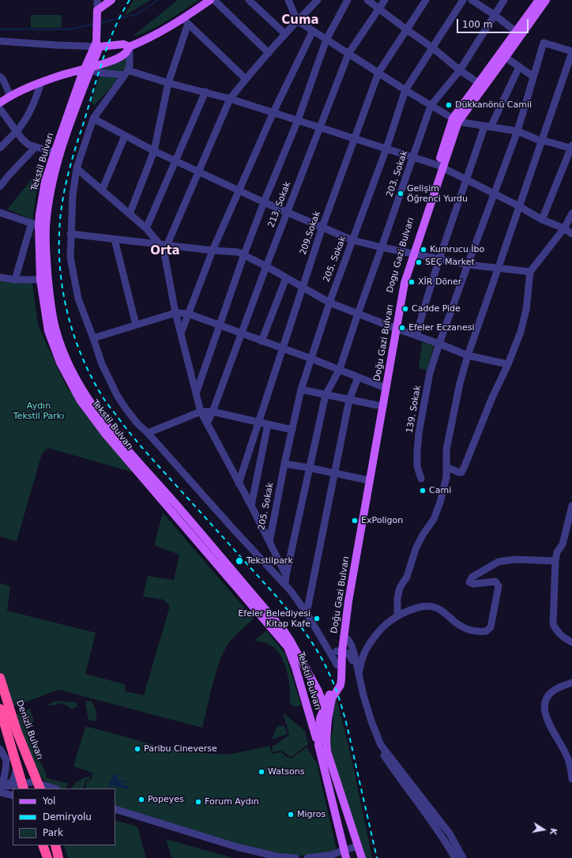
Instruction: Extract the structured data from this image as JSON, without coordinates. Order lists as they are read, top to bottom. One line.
{"streets":{"highway":["Denizli Bulvarı"],"main road":["Tekstil Bulvarı","Doğu Gazi Bulvarı"],"street":["203. Sokak","213. Sokak","209.Sokak","205. Sokak","139. Sokak"]},"crossings":[["Tekstil Bulvarı","Doğu Gazi Bulvarı"]],"districts":["Cuma","Orta"],"parks":["Aydın Tekstil Parkı"],"places":["Dükkanönü Camii","Gelişim Öğrenci Yurdu","Kumrucu İbo","SEÇ Market","XİR Döner","Cadde Pide","Efeler Eczanesi","Cami","ExPoligon","Tekstilpark","Efeler Belediyesi Kitap Kafe","Paribu Cineverse","Watsons","Popeyes","Forum Aydın","Migros"],"legend":["Yol","Demiryolu","Park"],"scale_bar":"100 m","north":"right"}
